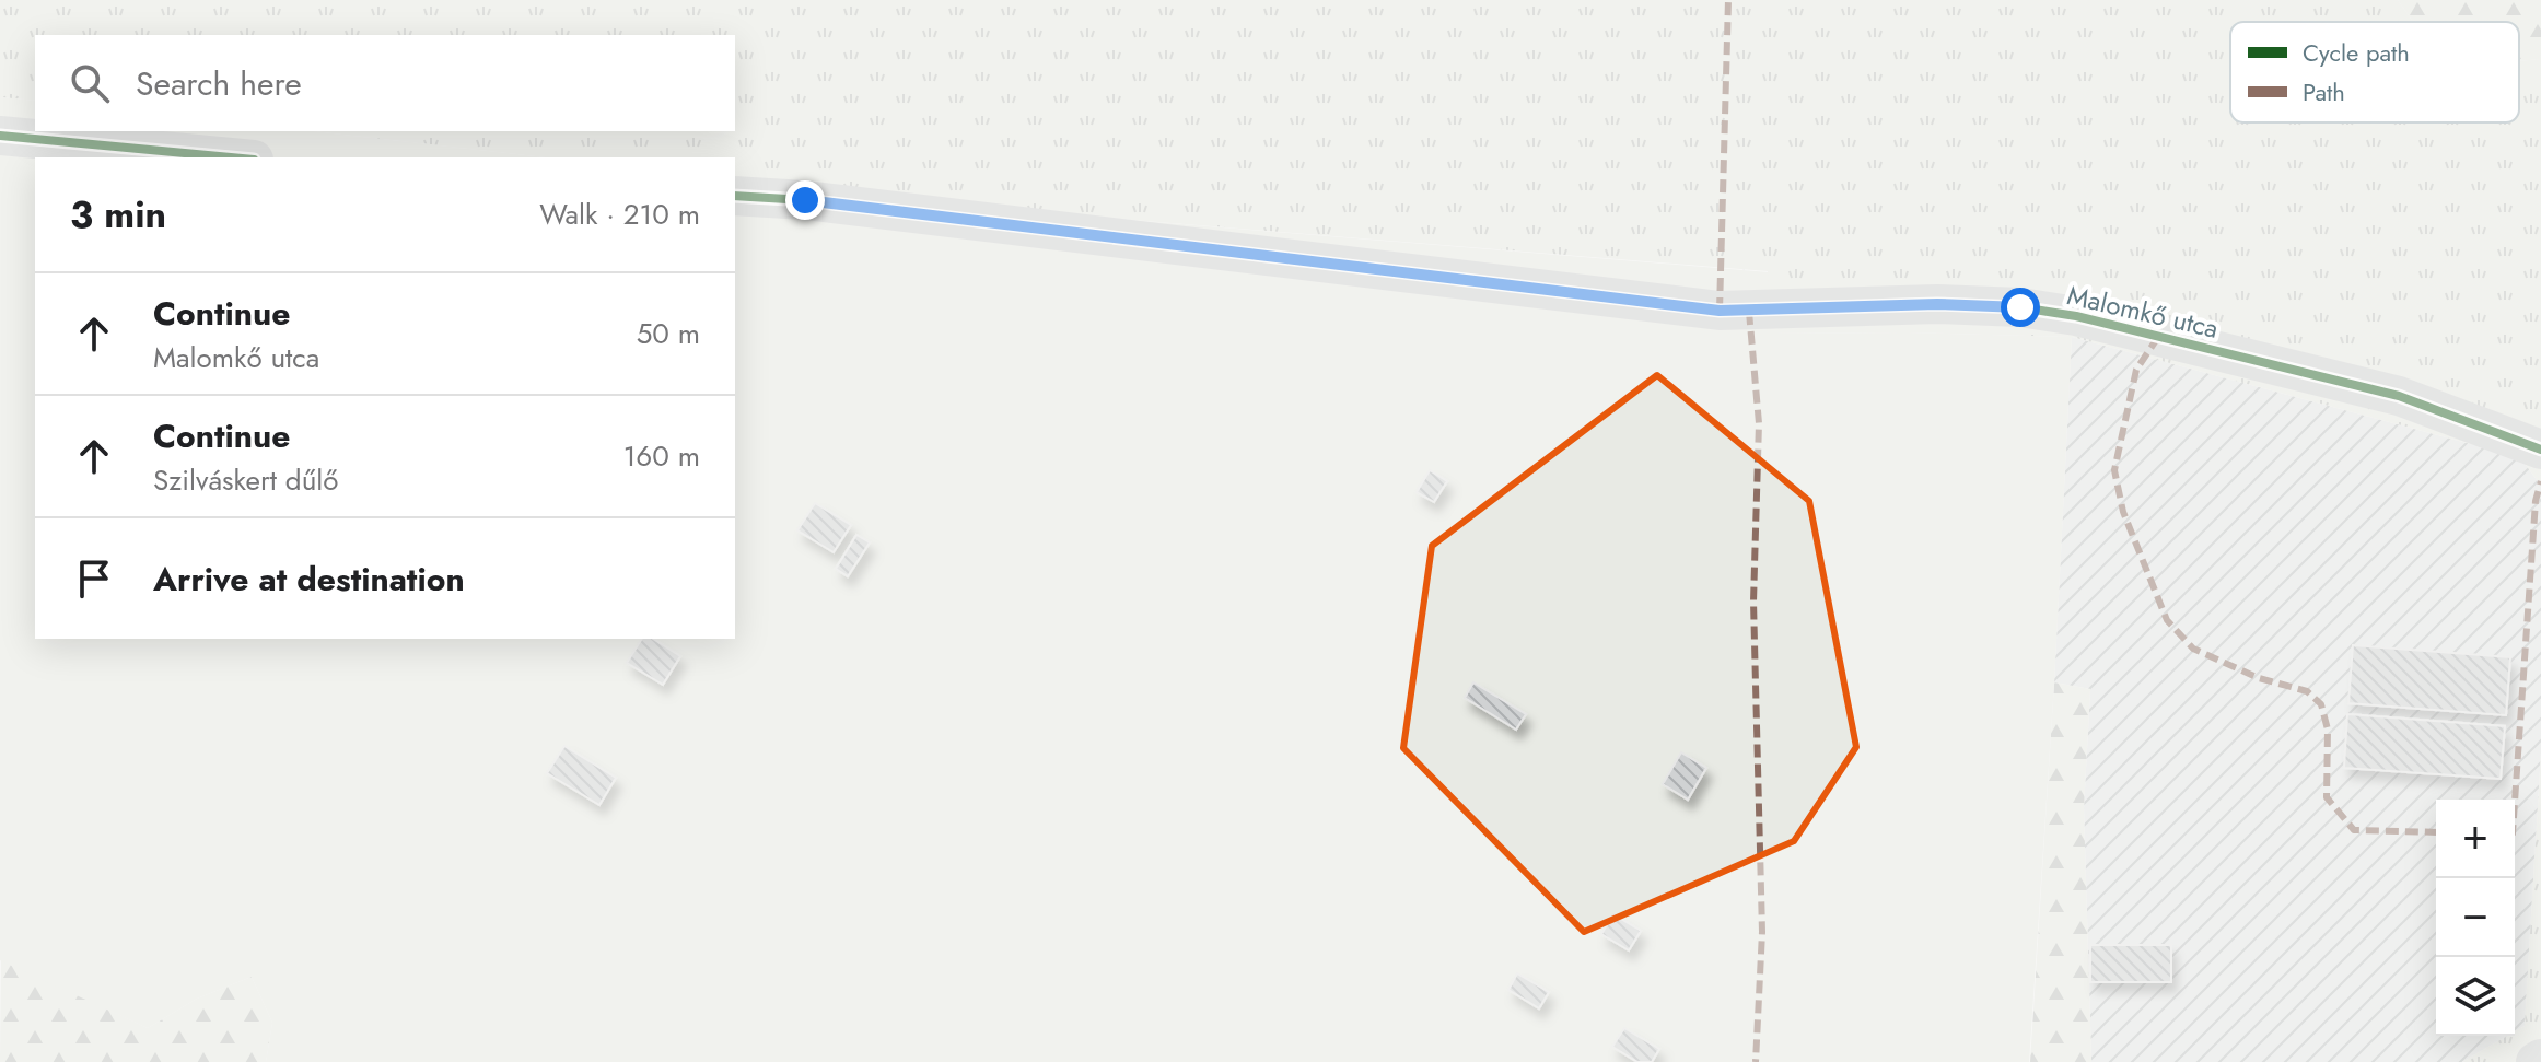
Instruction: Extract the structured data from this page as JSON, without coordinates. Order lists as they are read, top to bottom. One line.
{"streets":{"street":["Malomkő utca"]},"legend":["Cycle path","Path"],"page":{"search":"Search here","heading":["3 min","Walk · 210 m"],"list":[["Continue","Malomkő utca","50 m"],["Continue","Szilváskert dűlő","160 m"],"Arrive at destination"],"map_buttons":["+","−"]}}
